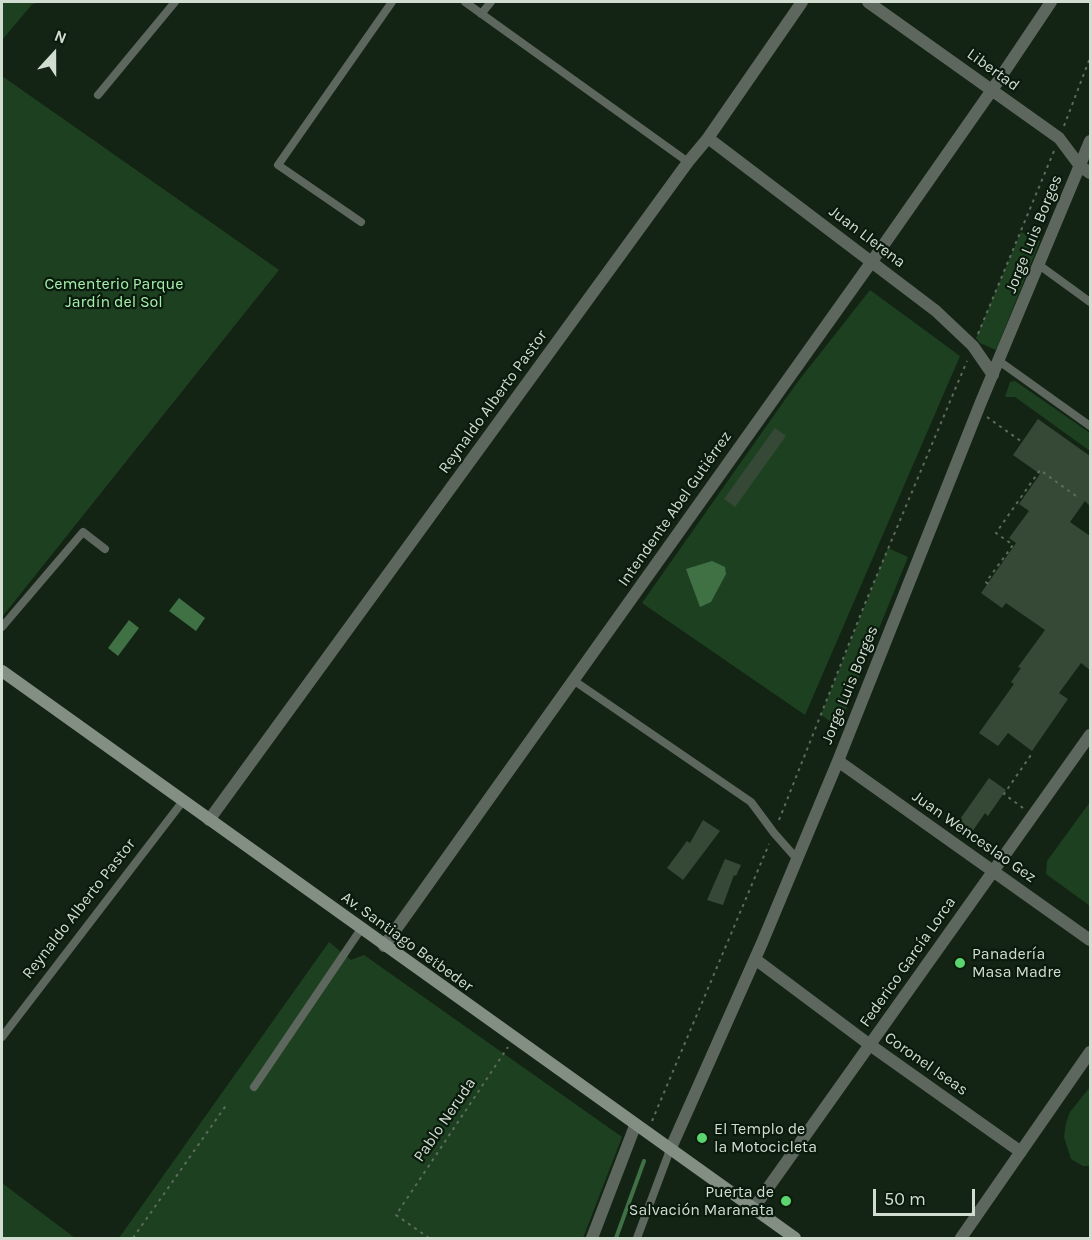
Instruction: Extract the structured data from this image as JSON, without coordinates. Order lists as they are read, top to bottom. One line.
{"streets":{"main road":["Av. Santiago Betbeder"],"street":["Libertad","Jorge Luis Borges","Juan Llerena","Reynaldo Alberto Pastor","Intendente Abel Gutiérrez","Juan Wenceslao Gez","Federico García Lorca","Coronel Iseas"],"path":["Pablo Neruda"]},"crossings":[["Libertad","Jorge Luis Borges"],["Libertad","Intendente Abel Gutiérrez"],["Jorge Luis Borges","Juan Llerena"],["Jorge Luis Borges","Juan Wenceslao Gez"],["Jorge Luis Borges","Av. Santiago Betbeder"],["Jorge Luis Borges","Coronel Iseas"],["Juan Llerena","Reynaldo Alberto Pastor"],["Juan Llerena","Intendente Abel Gutiérrez"],["Reynaldo Alberto Pastor","Av. Santiago Betbeder"],["Intendente Abel Gutiérrez","Av. Santiago Betbeder"],["Juan Wenceslao Gez","Federico García Lorca"],["Av. Santiago Betbeder","Federico García Lorca"],["Av. Santiago Betbeder","Pablo Neruda"],["Federico García Lorca","Coronel Iseas"]],"parks":["Cementerio Parque Jardín del Sol"],"places":["Panadería Masa Madre","El Templo de la Motocicleta","Puerta de Salvación Maranata"],"scale_bar":"50 m","north":"top"}
